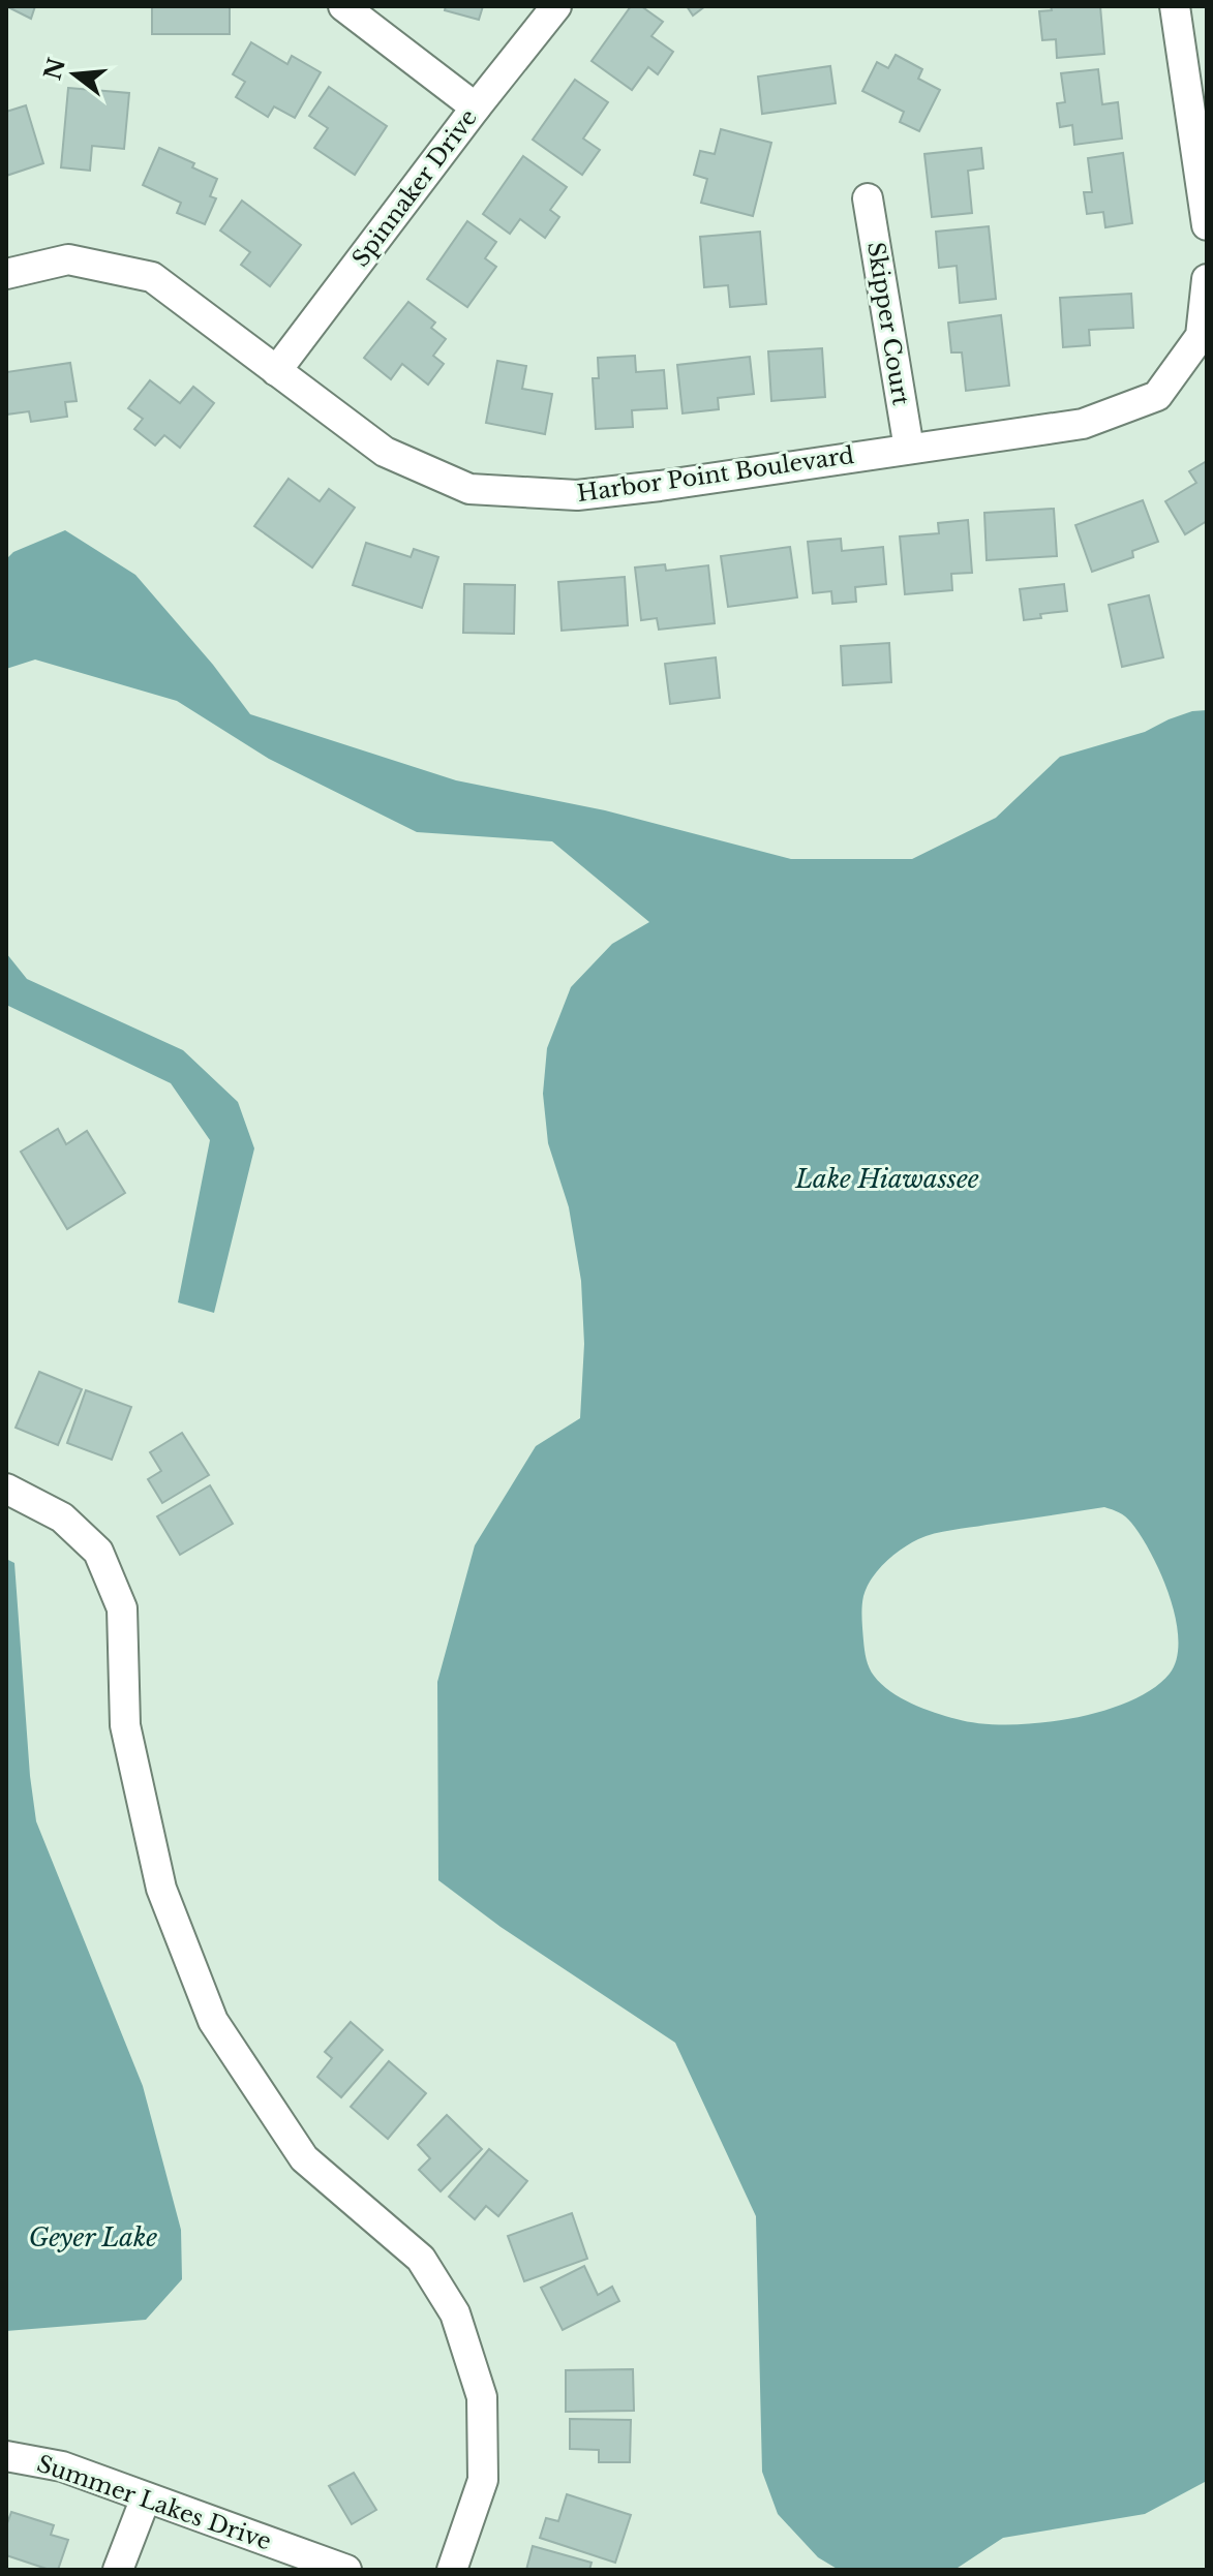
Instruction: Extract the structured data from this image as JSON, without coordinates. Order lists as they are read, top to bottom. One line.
{"streets":{"street":["Spinnaker Drive","Skipper Court","Harbor Point Boulevard","Summer Lakes Drive"]},"crossings":[["Spinnaker Drive","Harbor Point Boulevard"],["Skipper Court","Harbor Point Boulevard"]],"water":["Lake Hiawassee","Geyer Lake"],"north":"left"}
